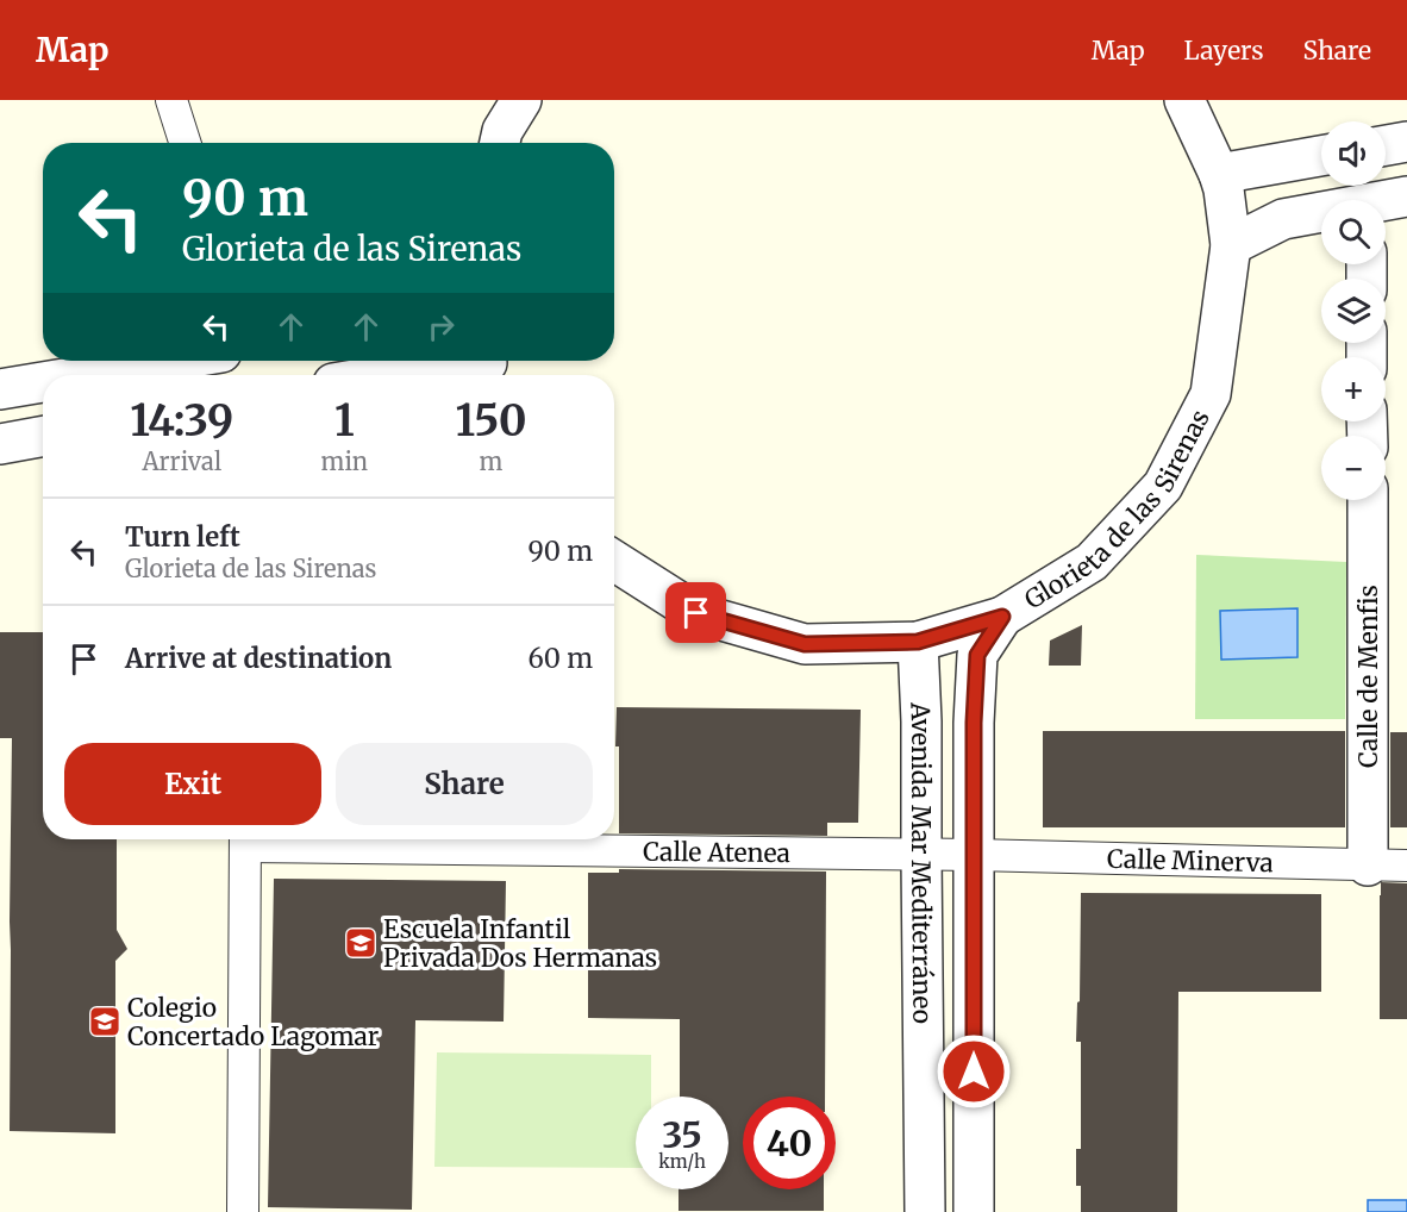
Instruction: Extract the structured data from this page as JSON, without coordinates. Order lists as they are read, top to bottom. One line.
{"streets":{"street":["Glorieta de las Sirenas","Calle de Menfis","Calle Atenea","Calle Minerva","Avenida Mar Mediterráneo"]},"crossings":[["Glorieta de las Sirenas","Avenida Mar Mediterráneo"],["Calle de Menfis","Calle Minerva"],["Calle Atenea","Calle Minerva"],["Calle Atenea","Avenida Mar Mediterráneo"],["Calle Minerva","Avenida Mar Mediterráneo"]],"places":{"school or university":["Escuela Infantil Privada Dos Hermanas","Colegio Concertado Lagomar"]},"page":{"header":"Map","nav":["Map","Layers","Share"],"map_buttons":["+","−"],"turn":["90 m","Glorieta de las Sirenas"],"eta":["14:39","Arrival","1","min","150","m"],"list":[{"name":"Turn left","note":"Glorieta de las Sirenas","value":"90 m"},{"name":"Arrive at destination","value":"60 m"}],"buttons":["Exit","Share"],"speed":"35 km/h","limit":"40"}}
